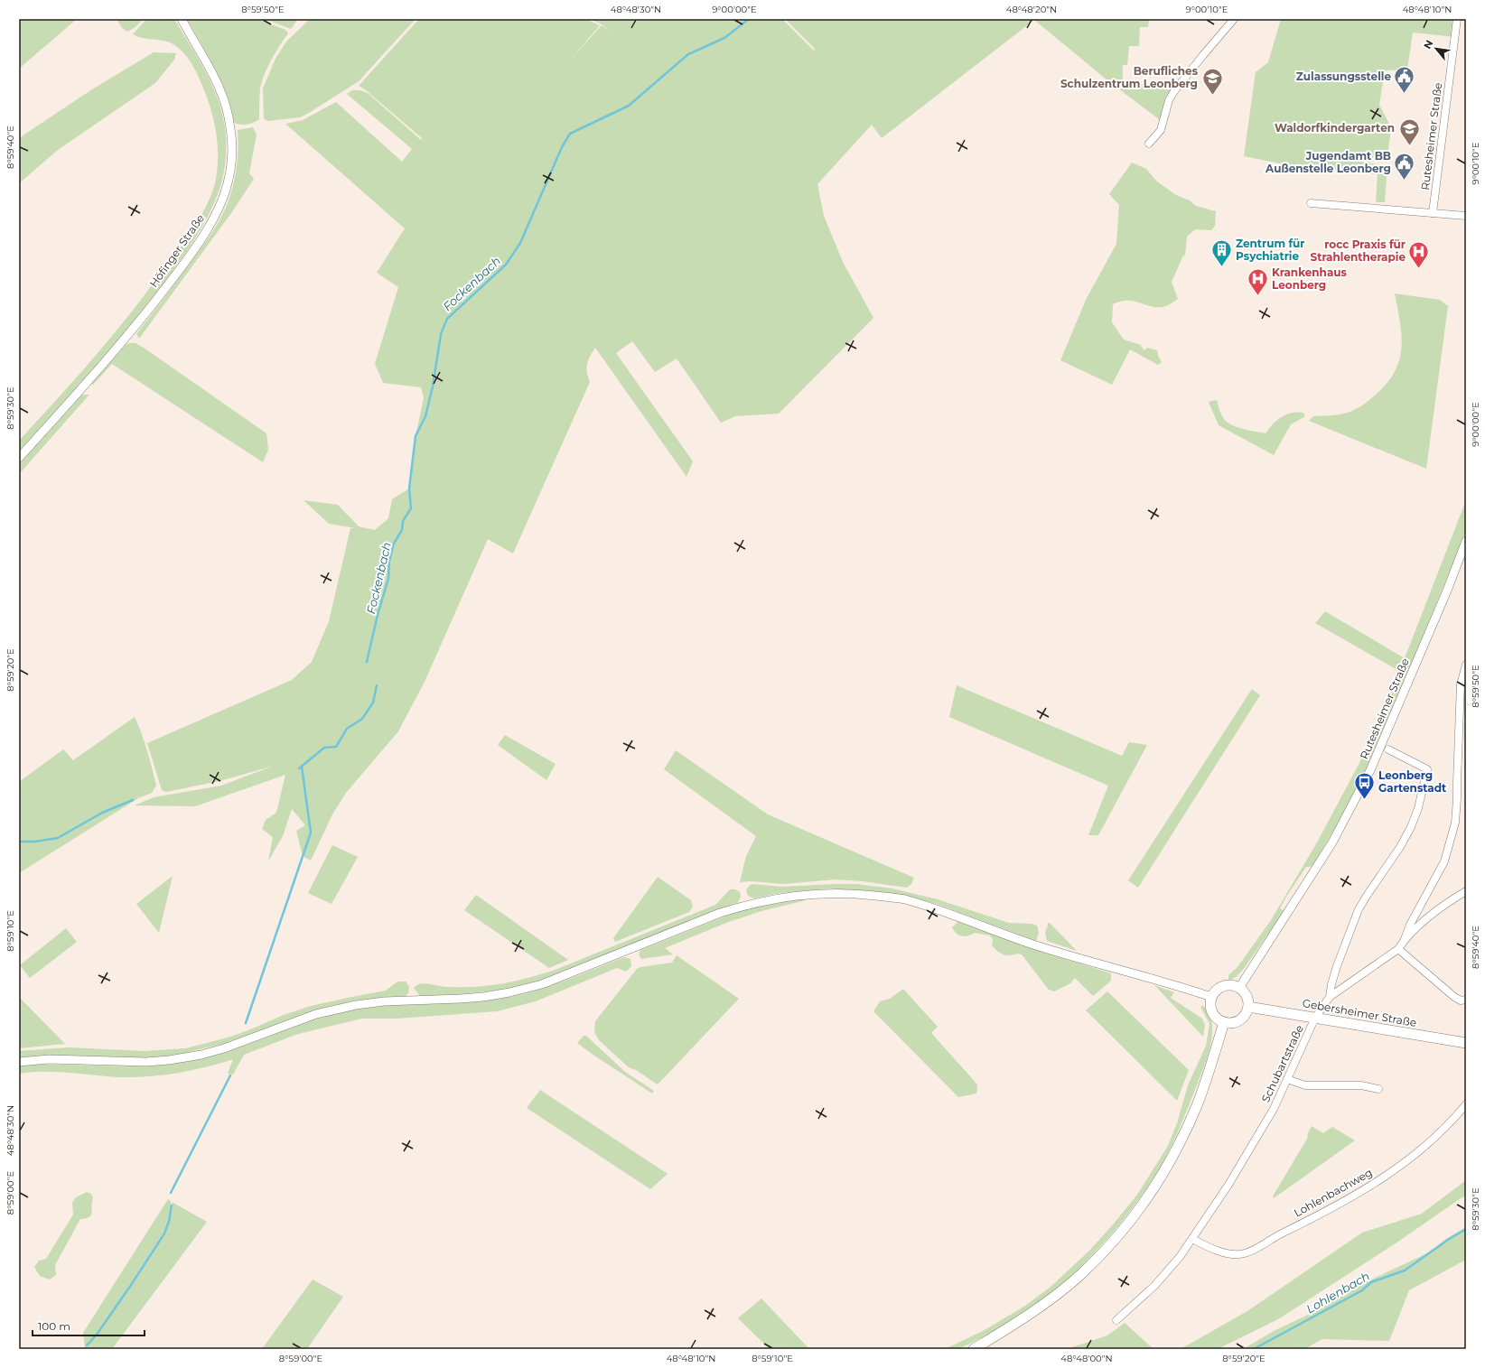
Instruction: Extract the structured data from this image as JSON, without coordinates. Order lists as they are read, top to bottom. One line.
{"streets":{"main road":["Gebersheimer Straße"],"street":["Rutesheimer Straße","Höfinger Straße","Schubartstraße","Lohlenbachweg"]},"crossings":[["Rutesheimer Straße","Gebersheimer Straße"],["Gebersheimer Straße","Schubartstraße"],["Schubartstraße","Lohlenbachweg"]],"water":["Fockenbach","Lohlenbach"],"places":{"public building":["Zulassungsstelle","Jugendamt BB Außenstelle Leonberg"],"school or university":["Berufliches Schulzentrum Leonberg","Waldorfkindergarten"],"building":["Zentrum für Psychiatrie"],"hospital":["rocc Praxis für Strahlentherapie","Krankenhaus Leonberg"],"bus stop":["Leonberg Gartenstadt"]},"scale_bar":"100 m","north":"top left","coordinates":["8°59'50\"E","48°48'30\"N","9°00'00\"E","48°48'20\"N","9°00'10\"E","48°48'10\"N","8°59'40\"E","8°59'30\"E","8°59'20\"E","8°59'10\"E","8°59'00\"E","48°48'00\"N"]}
